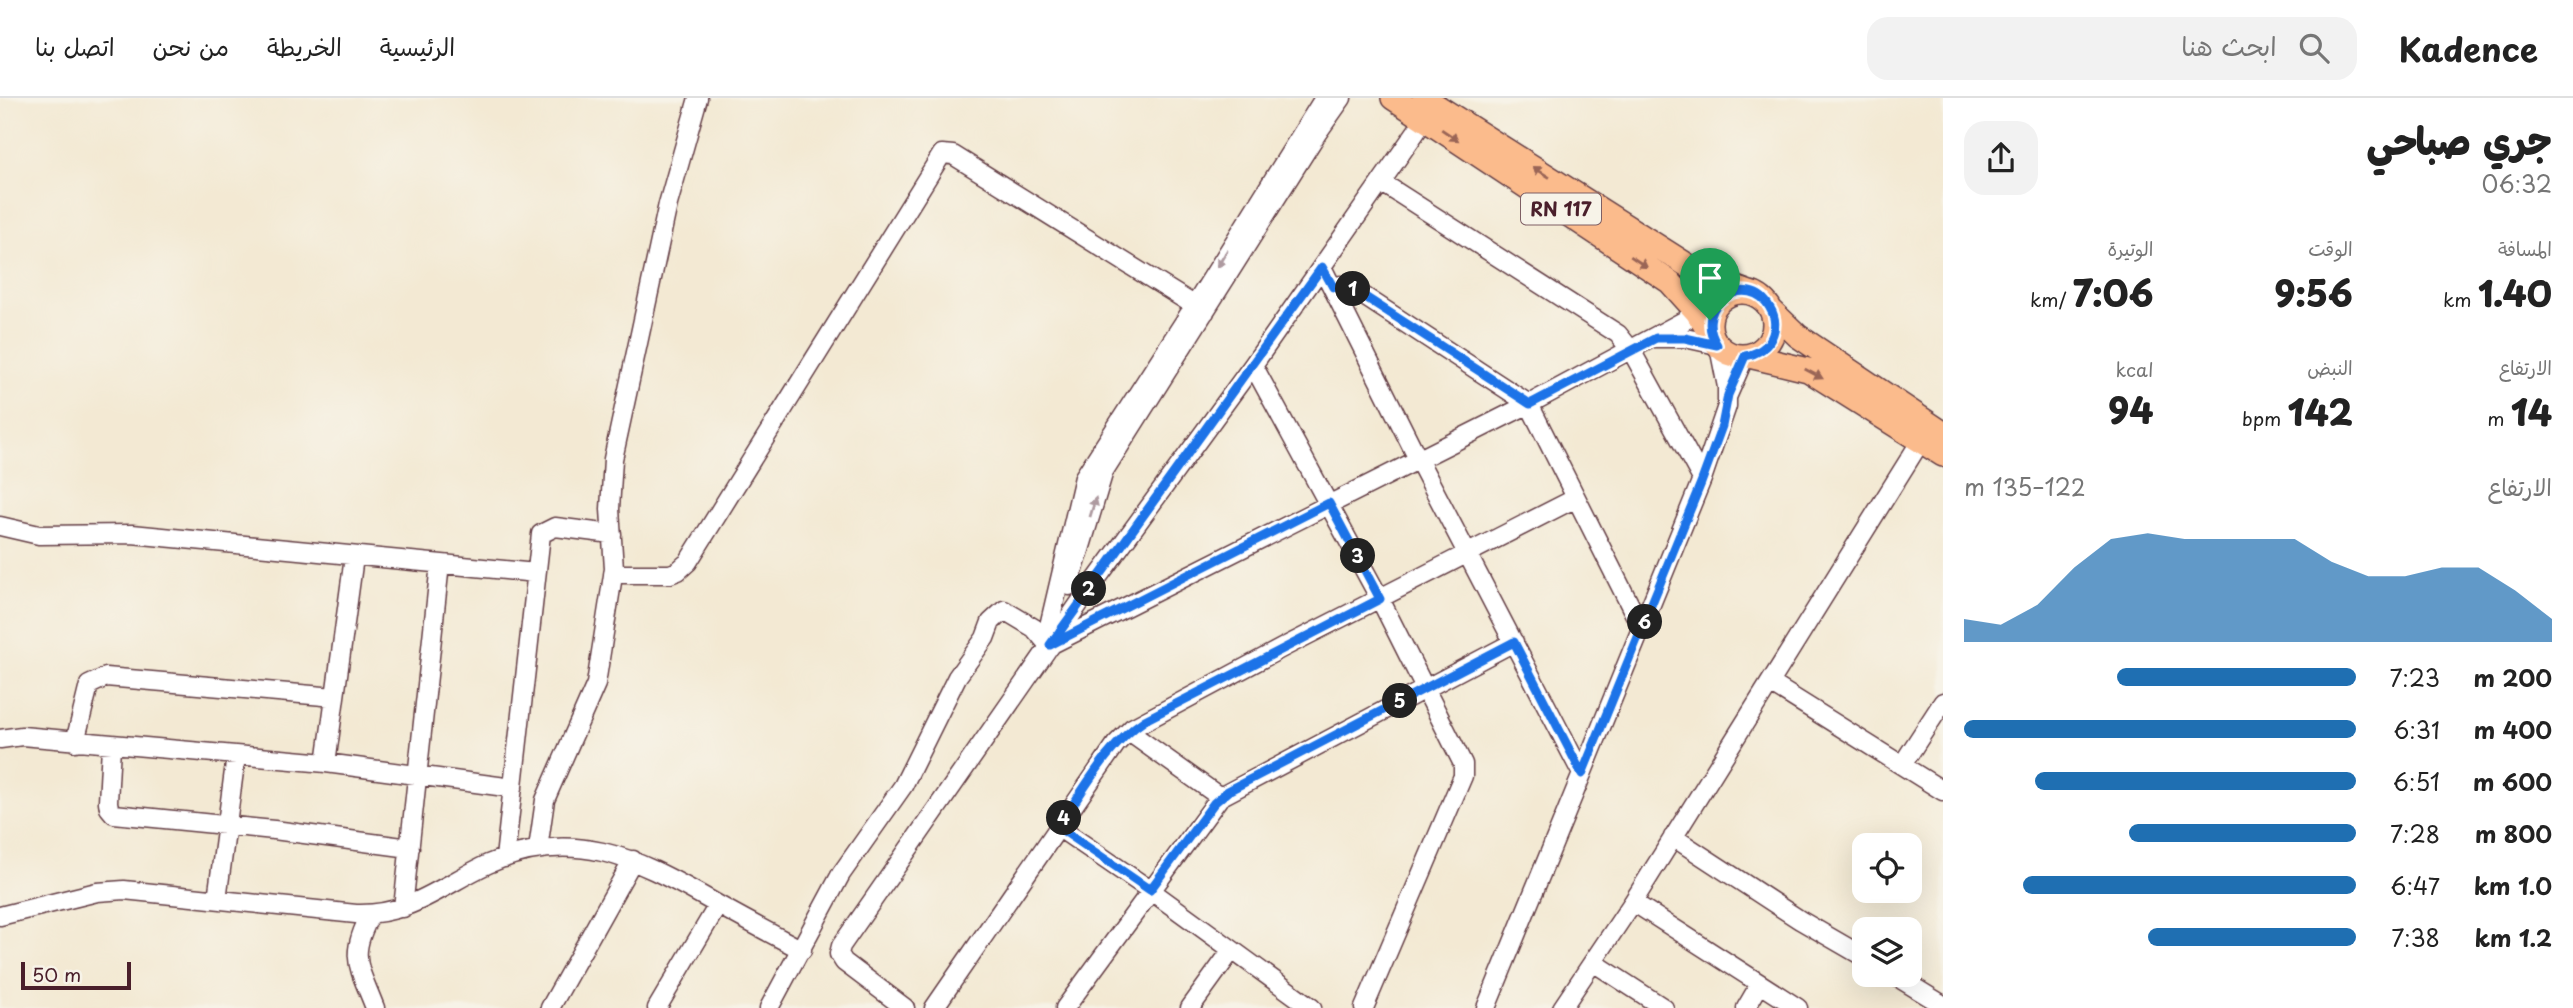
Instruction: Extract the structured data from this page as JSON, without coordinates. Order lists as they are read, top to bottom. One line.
{"streets":{"main road":["RN 117"]},"scale_bar":"50 m","page":{"header":"Kadence","search":"ابحث هنا","nav":["الرئيسية","الخريطة","من نحن","اتصل بنا"],"heading":["جري صباحي","06:32"],"stats":[["المسافة","1.40 km"],["الوقت","9:56"],["الوتيرة","7:06 /km"],["الارتفاع","14 m"],["النبض","142 bpm"],["kcal","94"]],"pins":["1","3","2","6","5","4"],"chart":["الارتفاع","122–135 m"],"list":[{"name":"200 m","note":"7:23"},{"name":"400 m","note":"6:31"},{"name":"600 m","note":"6:51"},{"name":"800 m","note":"7:28"},{"name":"1.0 km","note":"6:47"},{"name":"1.2 km","note":"7:38"}],"scale":"50 m"}}
